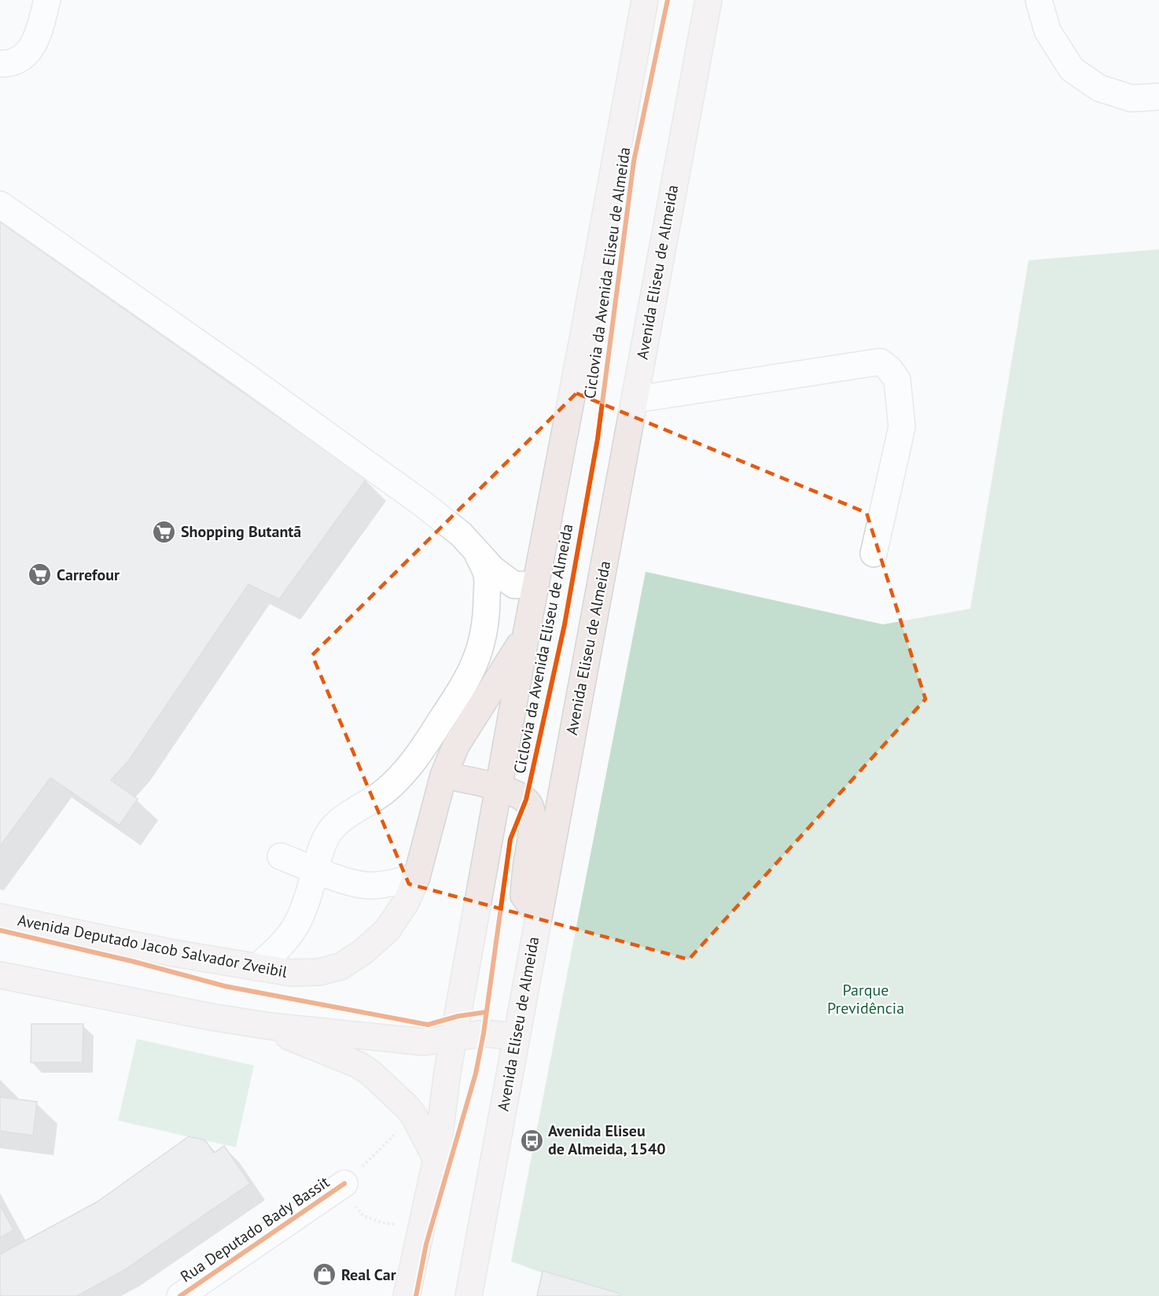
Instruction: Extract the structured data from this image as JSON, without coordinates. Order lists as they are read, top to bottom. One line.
{"streets":{"main road":["Avenida Eliseu de Almeida","Avenida Deputado Jacob Salvador Zveibil"],"street":["Rua Deputado Bady Bassit"],"cycle path":["Ciclovia da Avenida Eliseu de Almeida"]},"parks":["Parque Previdência"],"places":{"supermarket":["Shopping Butantã","Carrefour"],"bus stop":["Avenida Eliseu de Almeida, 1540"],"shop":["Real Car"]}}
